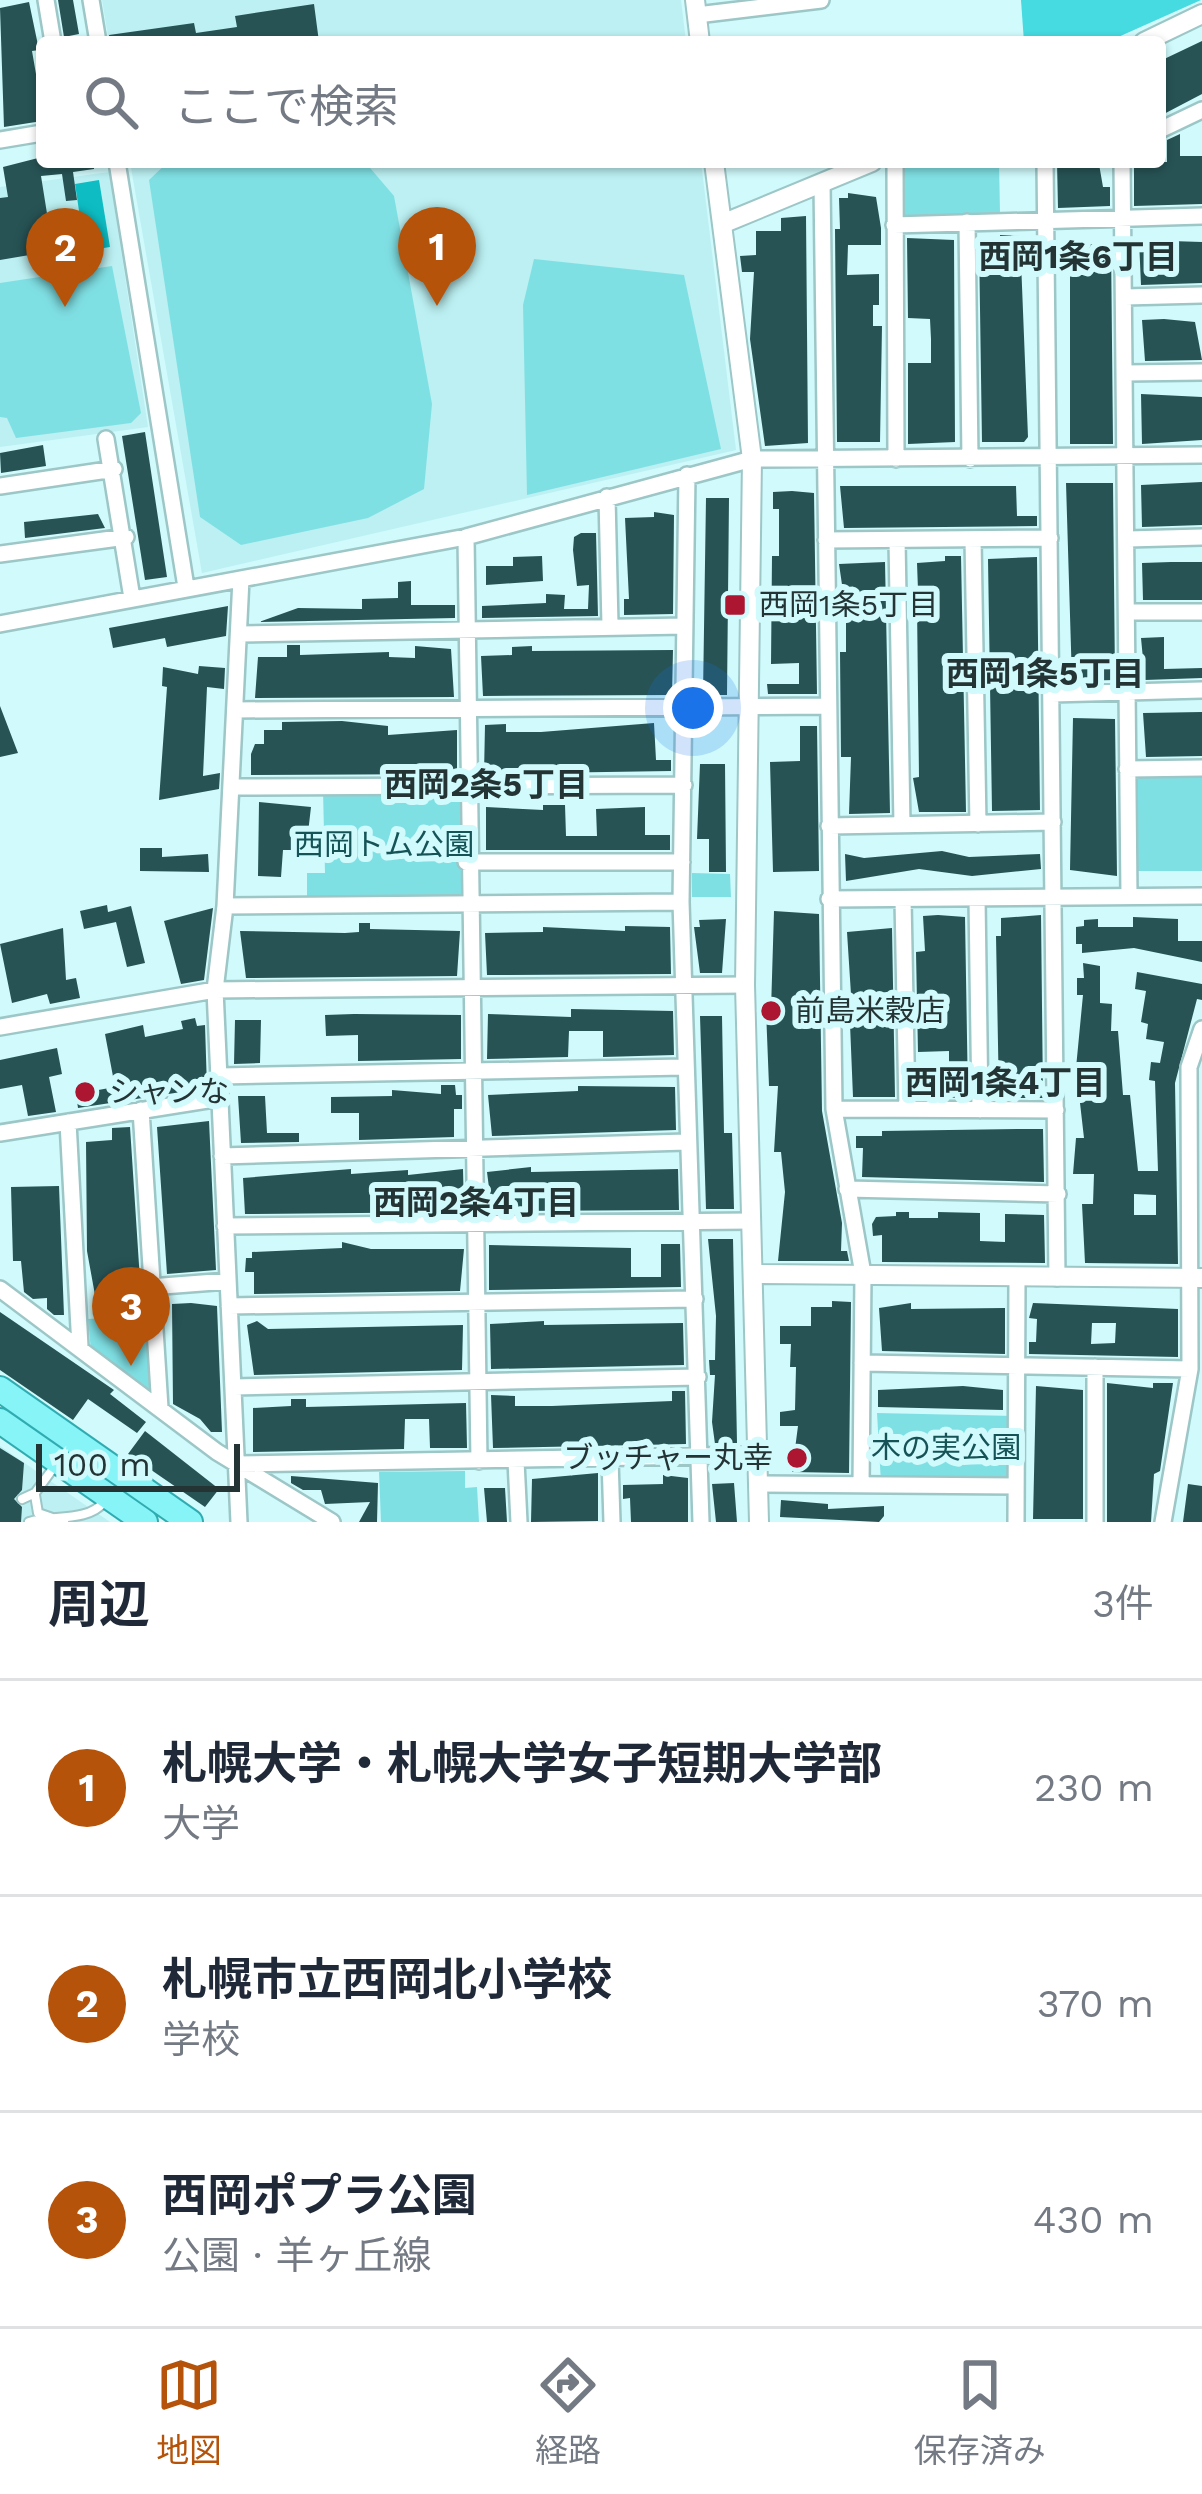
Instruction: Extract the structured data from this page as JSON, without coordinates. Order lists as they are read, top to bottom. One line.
{"districts":["西岡1条6丁目","西岡1条5丁目","西岡2条5丁目","西岡1条4丁目","西岡2条4丁目"],"parks":["西岡トム公園","木の実公園"],"places":{"transit":["西岡1条5丁目"],"other":["前島米穀店","シャンな","ブッチャー丸幸"]},"scale_bar":"100 m","page":{"search":"ここで検索","pins":["1","2","3"],"scale":"100 m","heading":["周辺","3件"],"list":[{"mark":"1","name":"札幌大学・札幌大学女子短期大学部","note":"大学","value":"230 m"},{"mark":"2","name":"札幌市立西岡北小学校","note":"学校","value":"370 m"},{"mark":"3","name":"西岡ポプラ公園","note":"公園 · 羊ヶ丘線","value":"430 m"}],"nav":["地図","経路","保存済み"]}}
